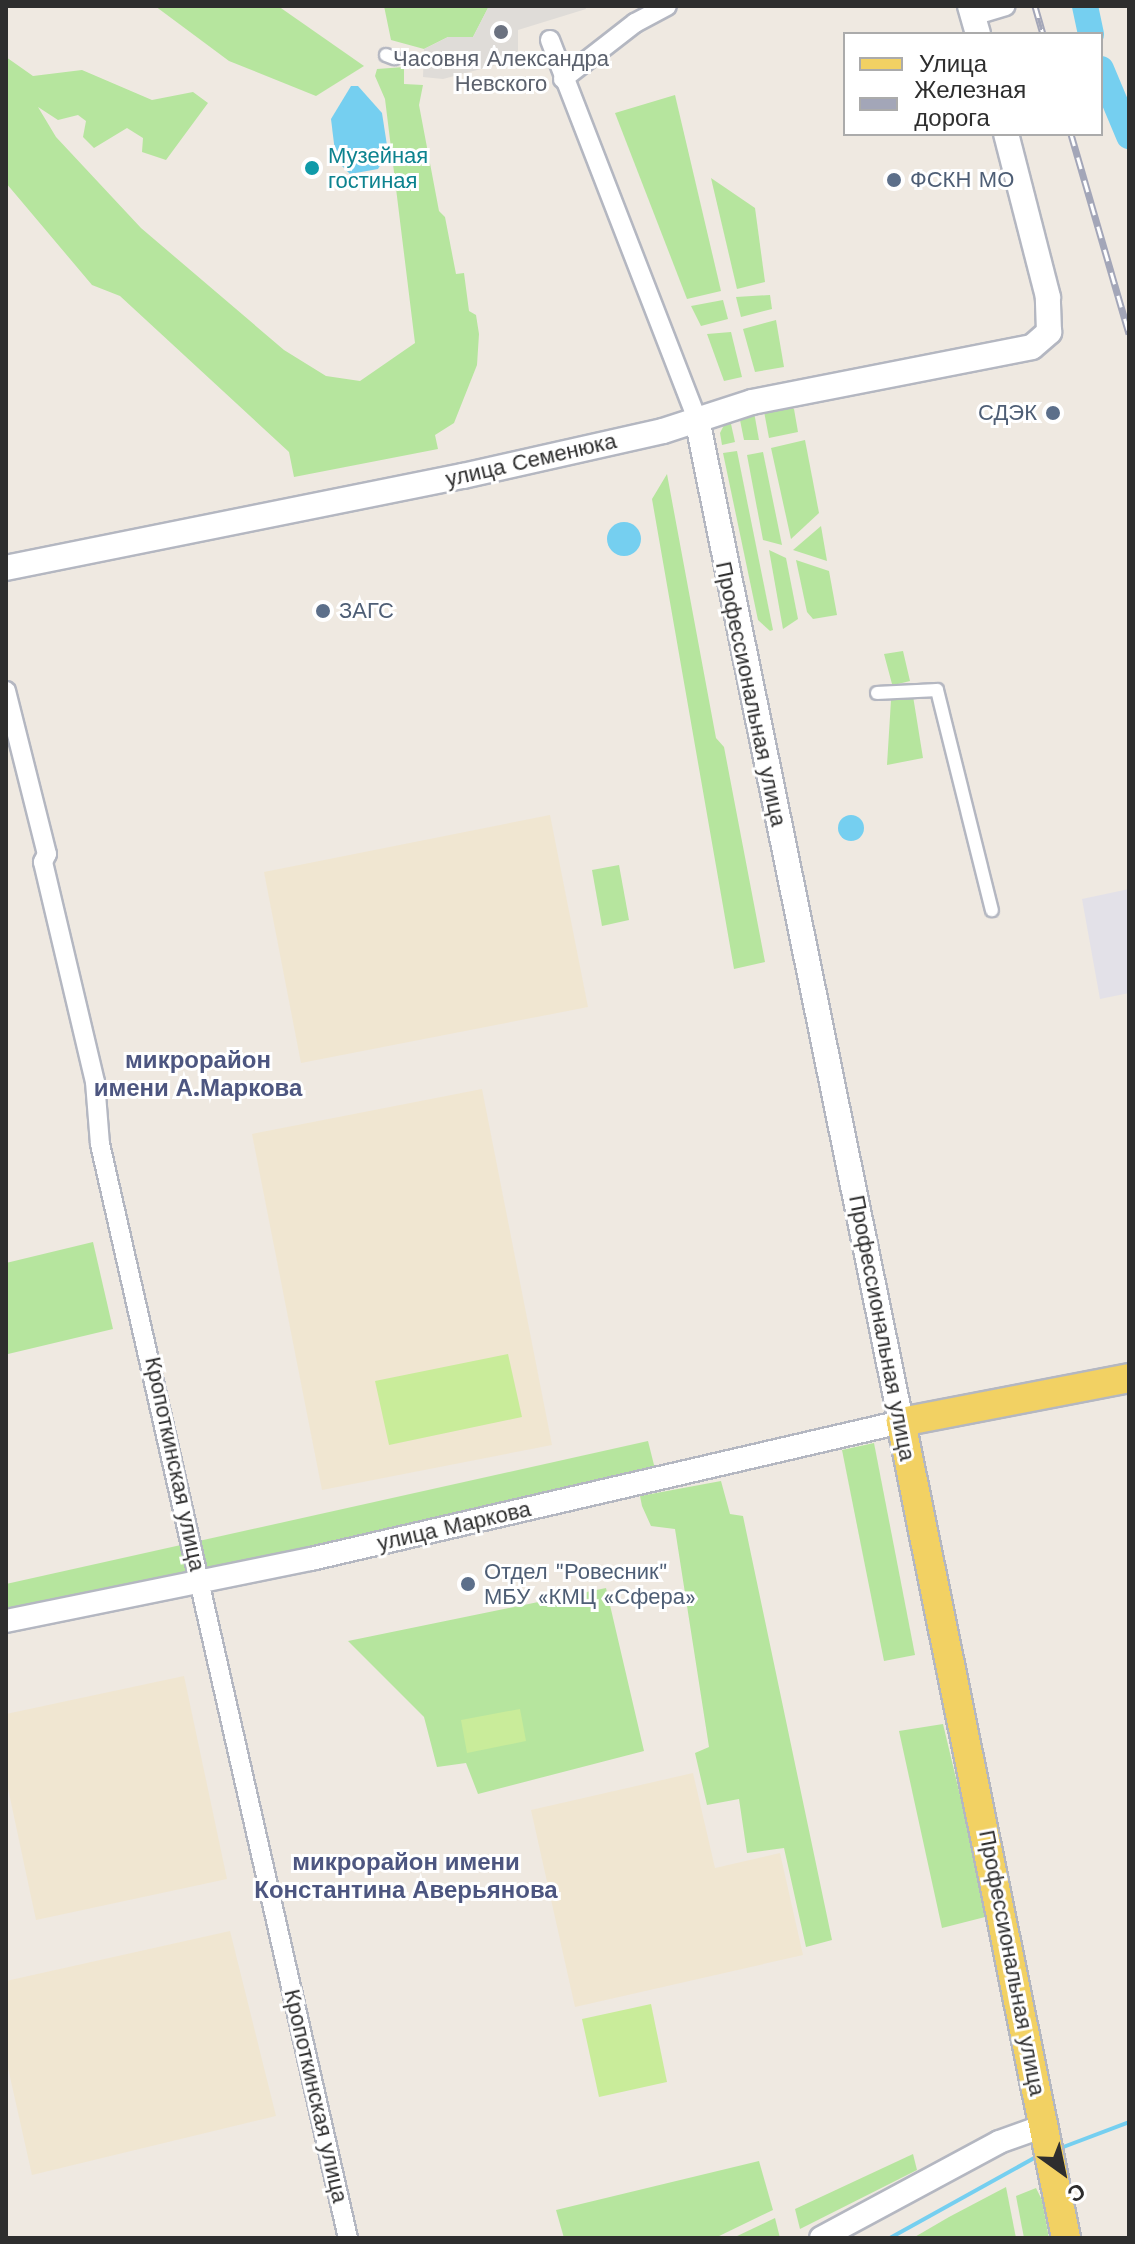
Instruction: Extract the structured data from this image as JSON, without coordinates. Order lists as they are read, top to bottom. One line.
{"streets":{"main road":["улица Семенюка","Профессиональная улица"],"street":["Кропоткинская улица","улица Маркова"]},"crossings":[["улица Семенюка","Профессиональная улица"],["Профессиональная улица","улица Маркова"],["Кропоткинская улица","улица Маркова"]],"districts":["микрорайон имени А.Маркова","микрорайон имени Константина Аверьянова"],"places":["Часовня Александра Невского","Музейная гостиная","ФСКН МО","СДЭК","ЗАГС","Отдел \"Ровесник\" МБУ «КМЦ «Сфера»"],"legend":["Улица","Железная дорога"],"north":"bottom right"}
